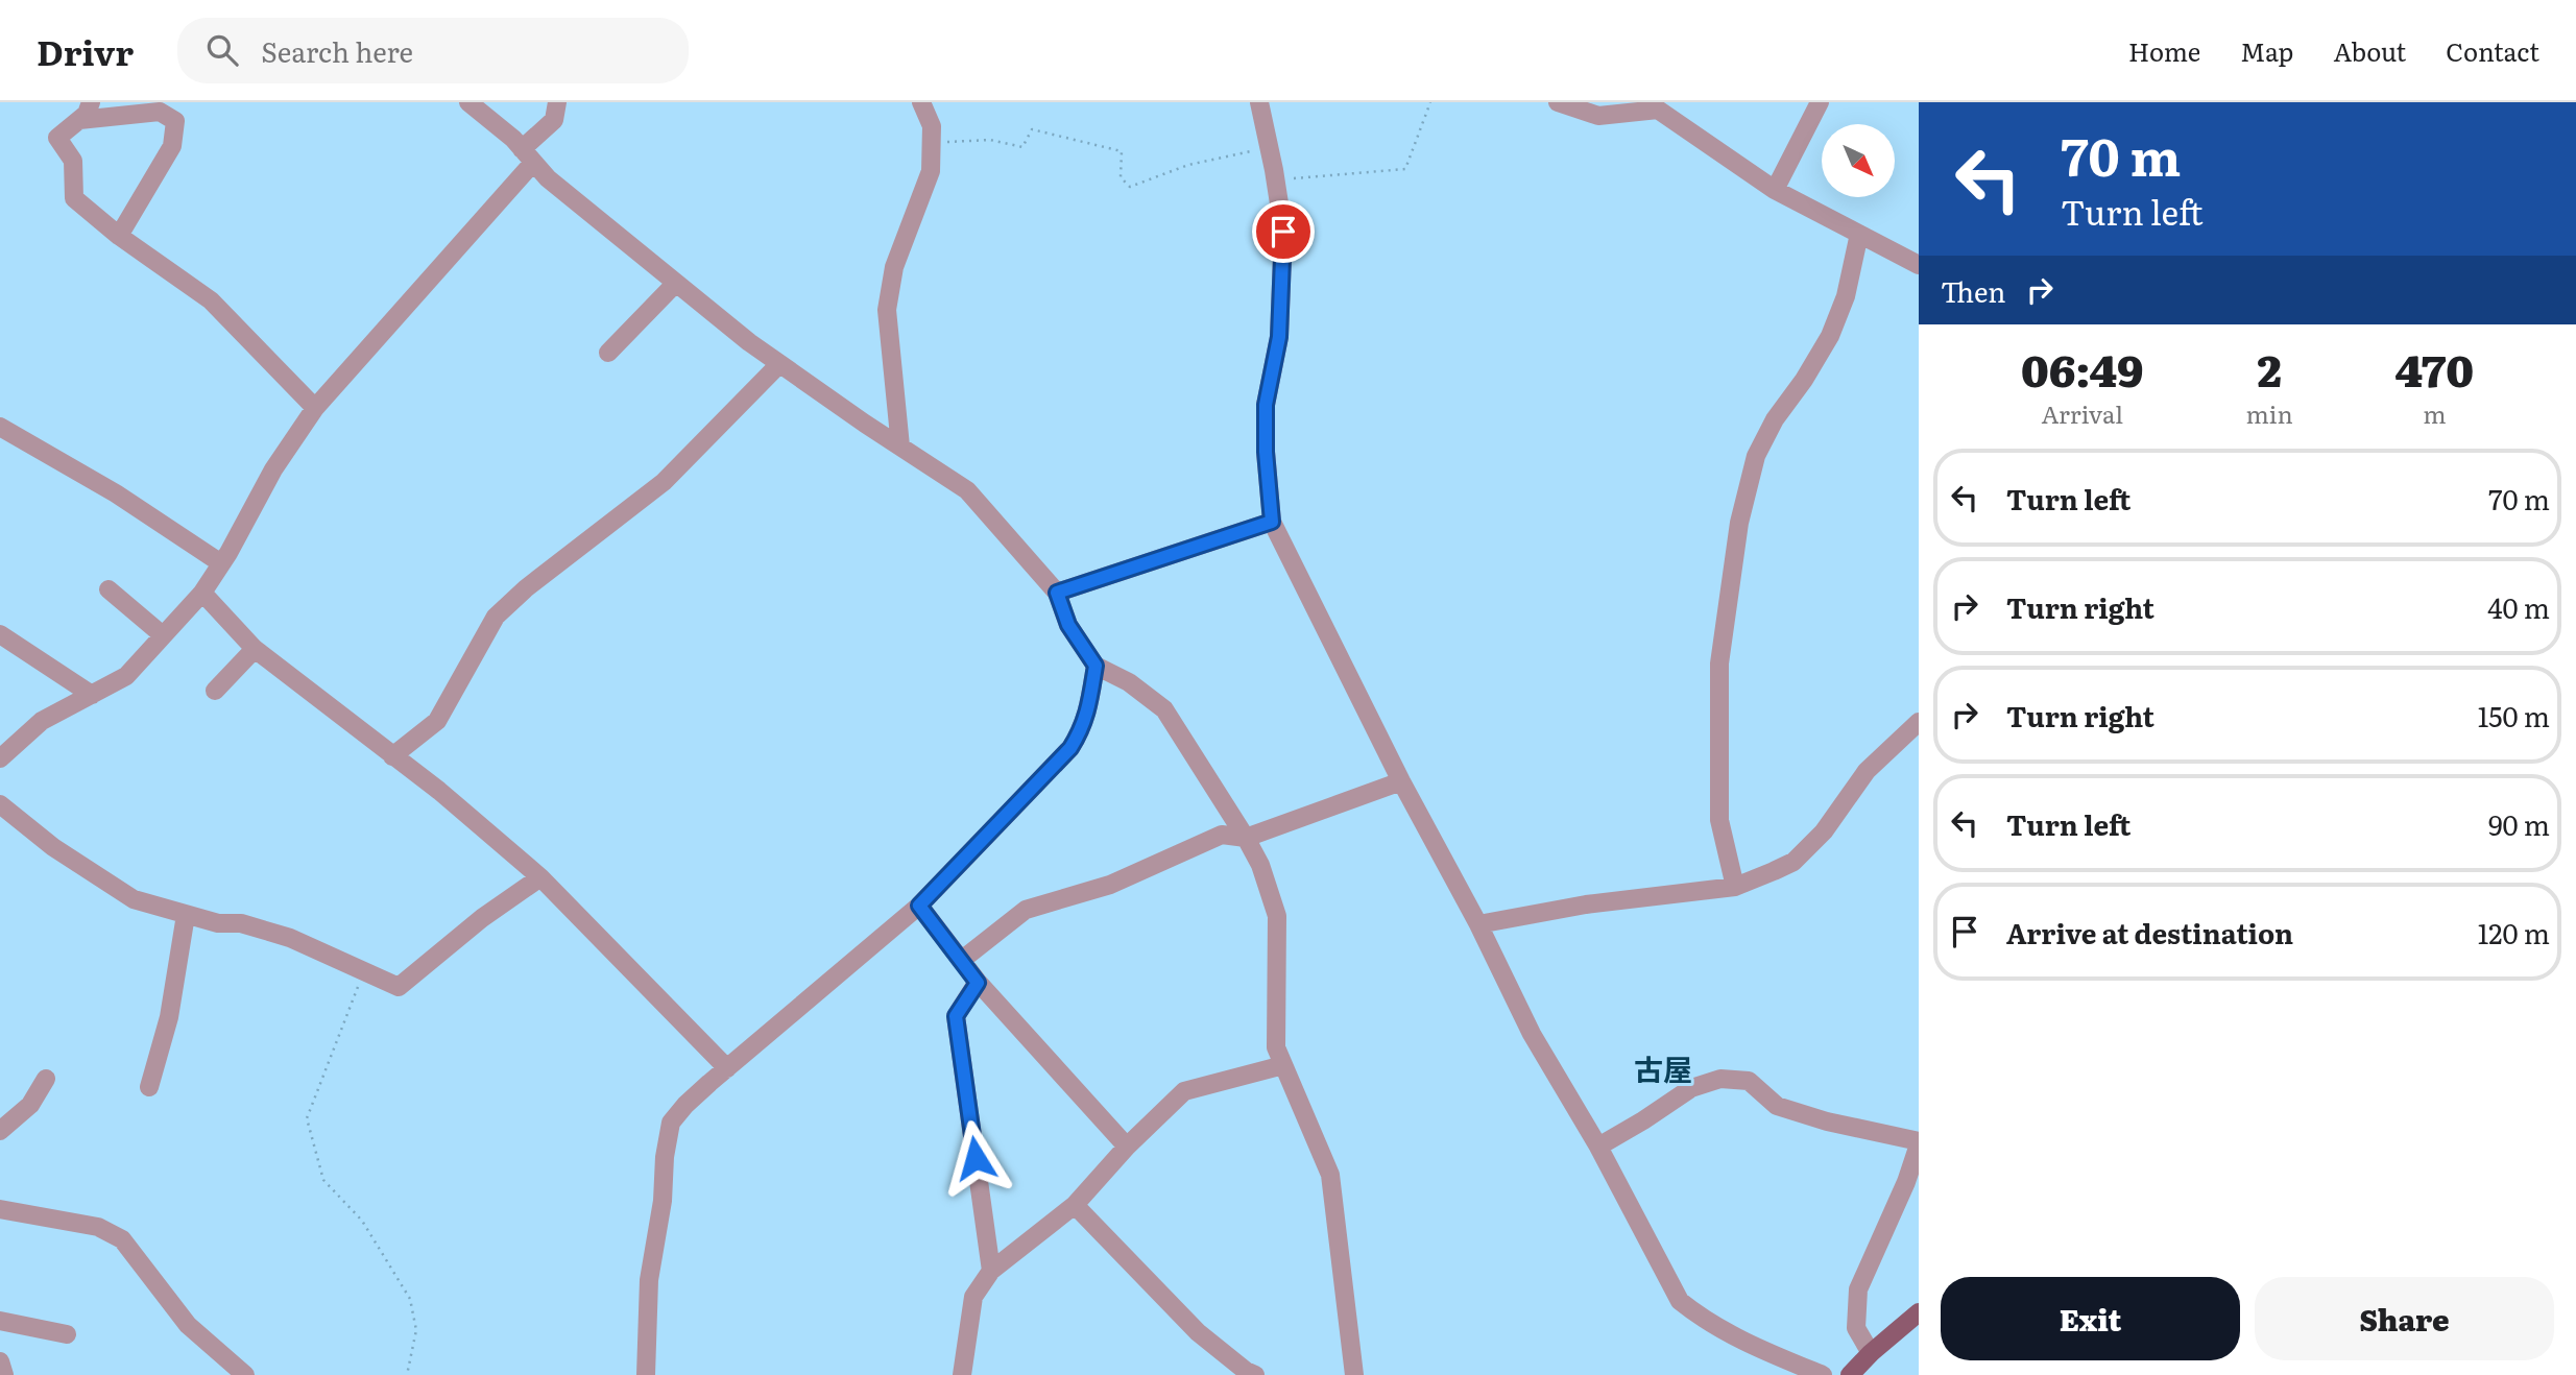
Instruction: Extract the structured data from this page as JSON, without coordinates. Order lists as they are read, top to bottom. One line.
{"districts":["古屋"],"north":"bottom right","page":{"header":"Drivr","search":"Search here","nav":["Home","Map","About","Contact"],"turn":["70 m","Turn left"],"then":"Then","eta":["06:49","Arrival","2","min","470","m"],"list":[{"name":"Turn left","value":"70 m"},{"name":"Turn right","value":"40 m"},{"name":"Turn right","value":"150 m"},{"name":"Turn left","value":"90 m"},{"name":"Arrive at destination","value":"120 m"}],"buttons":["Exit","Share"]}}
